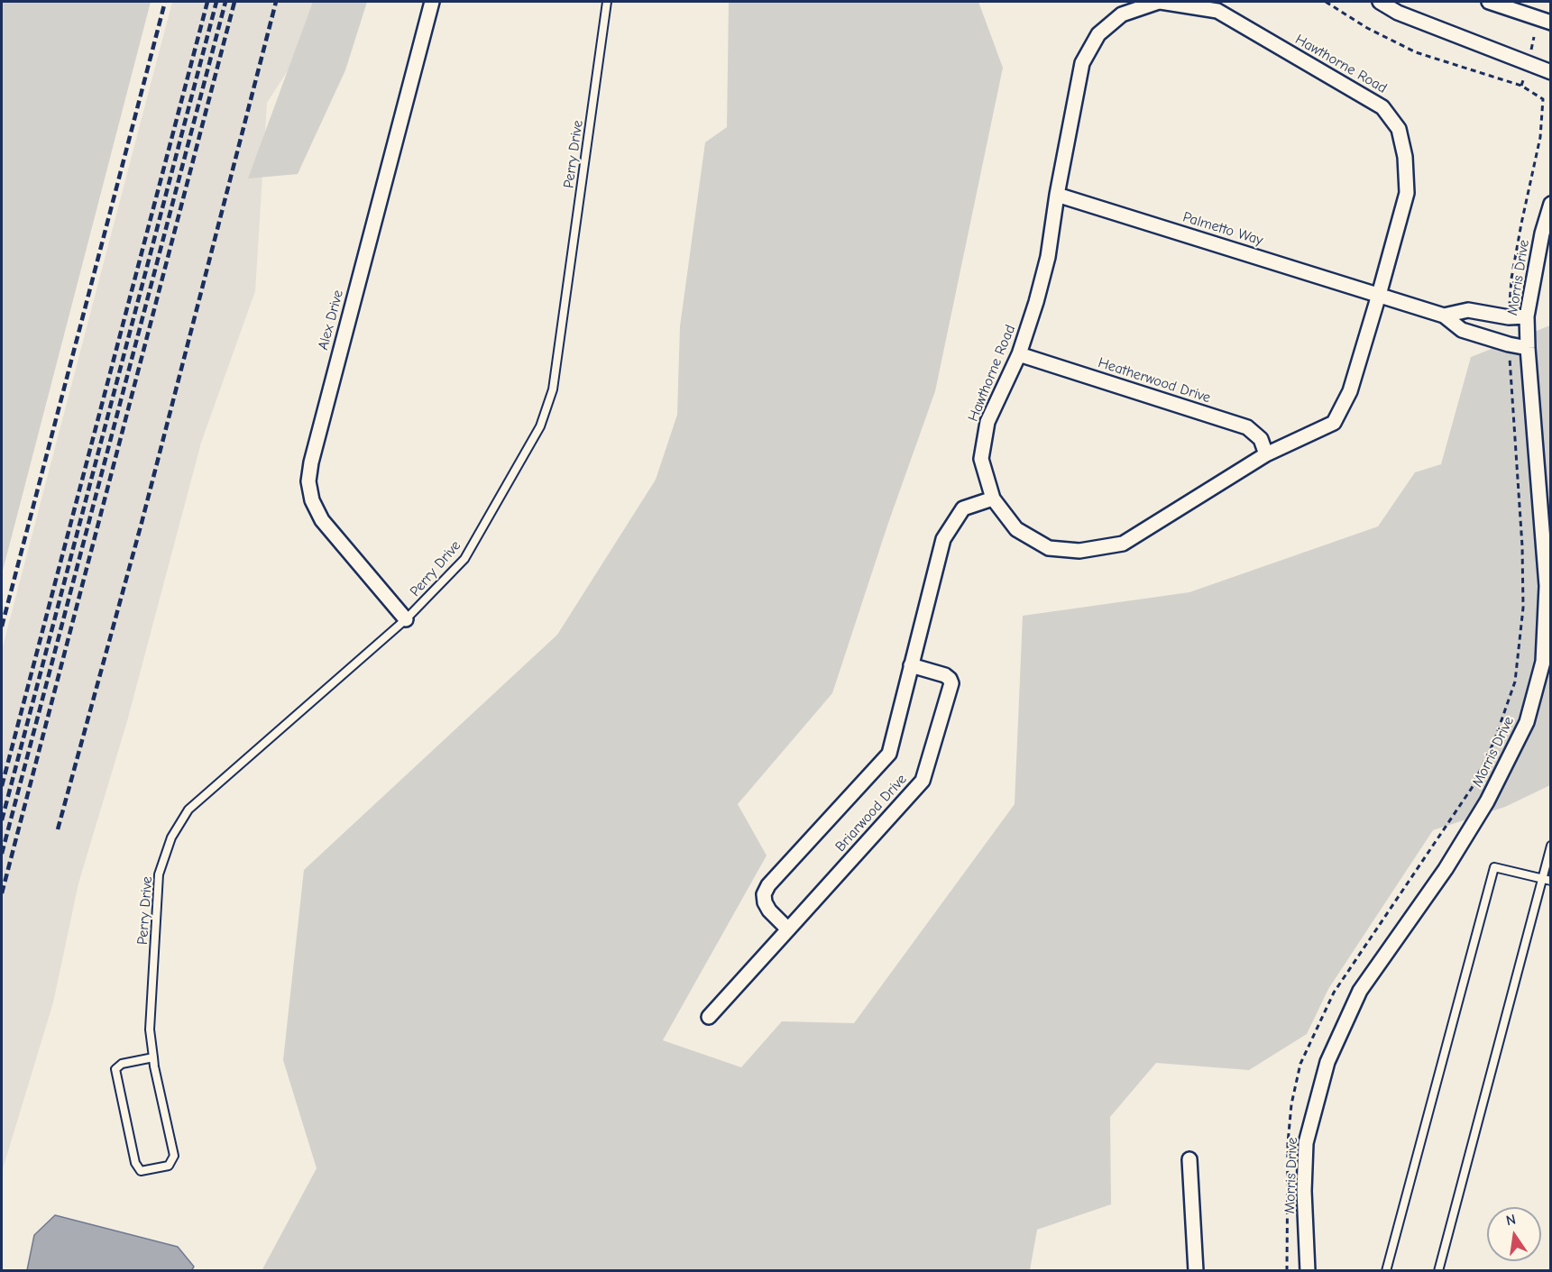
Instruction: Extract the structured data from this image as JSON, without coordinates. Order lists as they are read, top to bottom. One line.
{"streets":{"street":["Hawthorne Road","Palmetto Way","Morris Drive","Alex Drive","Heatherwood Drive","Briarwood Drive"],"lane":["Perry Drive"]},"crossings":[["Hawthorne Road","Palmetto Way"],["Hawthorne Road","Heatherwood Drive"],["Hawthorne Road","Briarwood Drive"],["Perry Drive","Alex Drive"]],"north":"top"}
